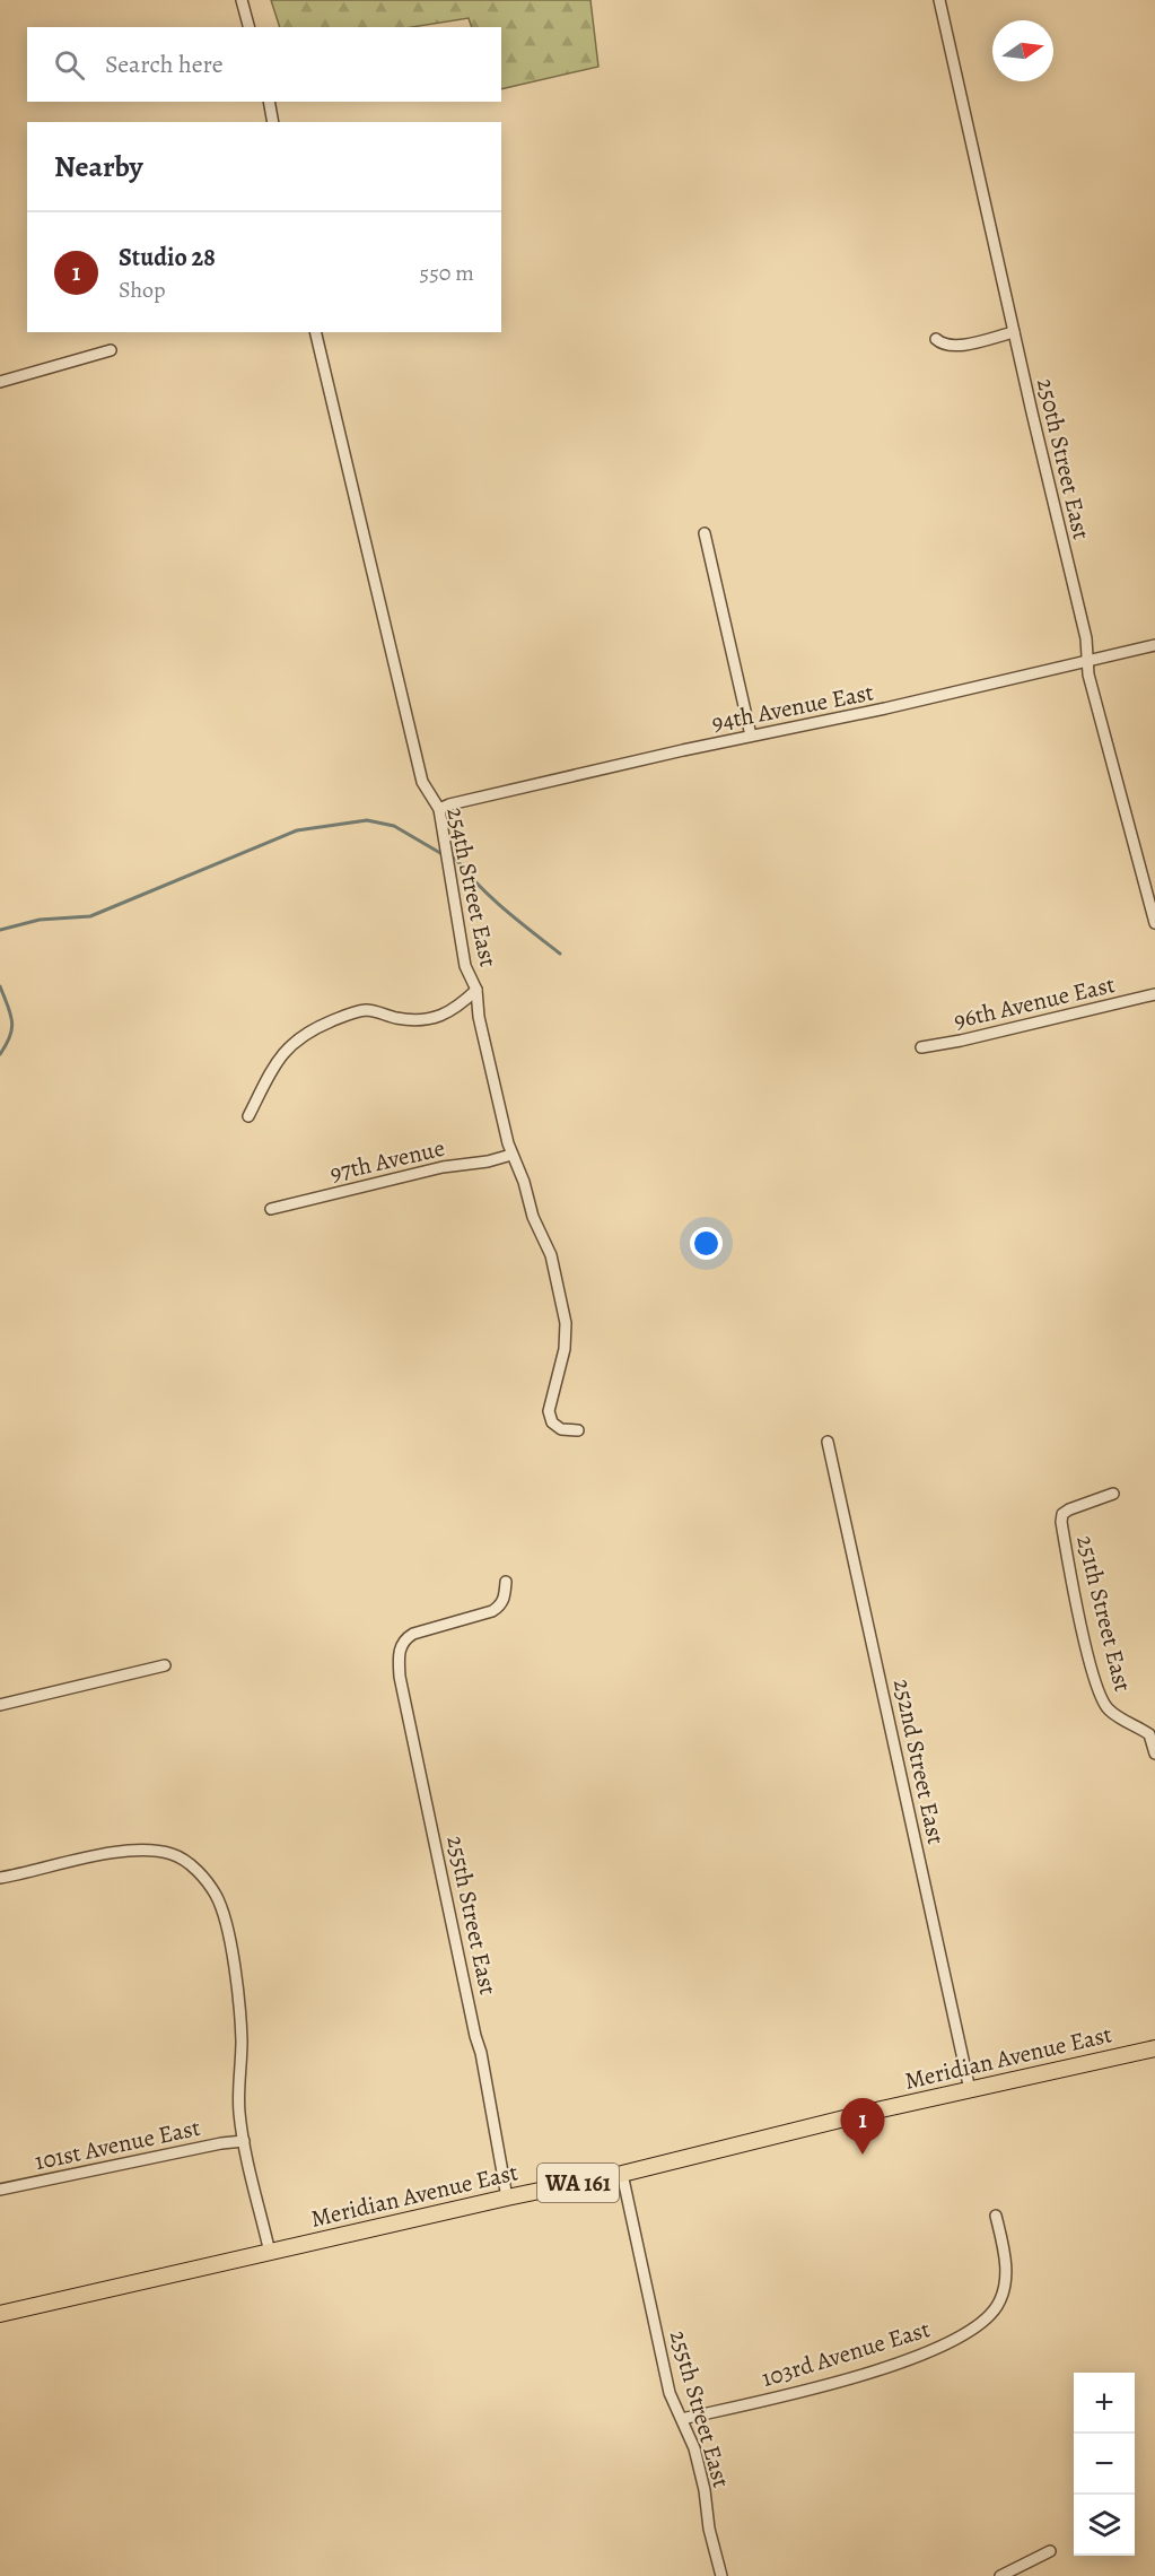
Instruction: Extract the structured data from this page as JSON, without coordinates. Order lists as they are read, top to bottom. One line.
{"streets":{"main road":["Meridian Avenue East","WA 161"],"street":["250th Street East","94th Avenue East","254th Street East","96th Avenue East","97th Avenue","251th Street East","252nd Street East","255th Street East","101st Avenue East","103rd Avenue East"]},"crossings":[["250th Street East","94th Avenue East"],["94th Avenue East","254th Street East"],["254th Street East","97th Avenue"],["252nd Street East","Meridian Avenue East"],["255th Street East","Meridian Avenue East"],["255th Street East","103rd Avenue East"]],"north":"right","page":{"search":"Search here","heading":"Nearby","list":[{"mark":"1","name":"Studio 28","note":"Shop","value":"550 m"}],"pins":"1","map_buttons":["+","−"]}}
